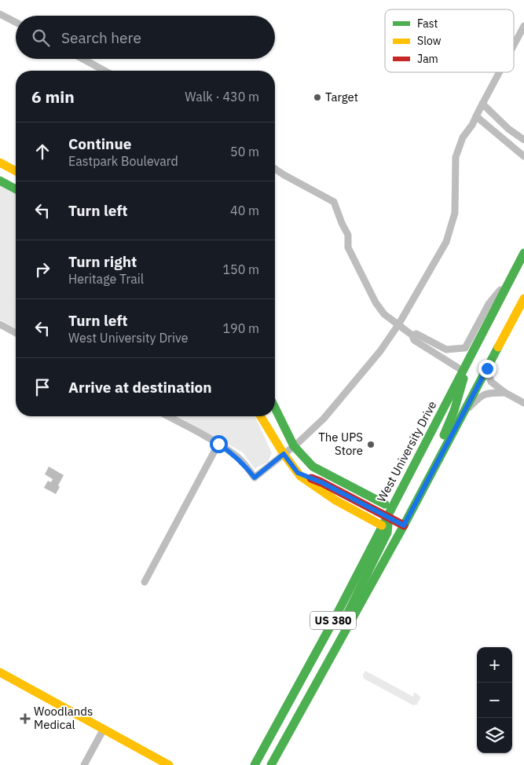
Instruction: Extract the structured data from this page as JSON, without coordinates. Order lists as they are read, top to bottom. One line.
{"streets":{"main road":["West University Drive","US 380"]},"places":{"other":["Target","The UPS Store"],"health":["Woodlands Medical"]},"legend":["Fast","Slow","Jam"],"page":{"search":"Search here","heading":["6 min","Walk · 430 m"],"list":[["Continue","Eastpark Boulevard","50 m"],["Turn left","40 m"],["Turn right","Heritage Trail","150 m"],["Turn left","West University Drive","190 m"],"Arrive at destination"],"map_buttons":["+","−"]}}
